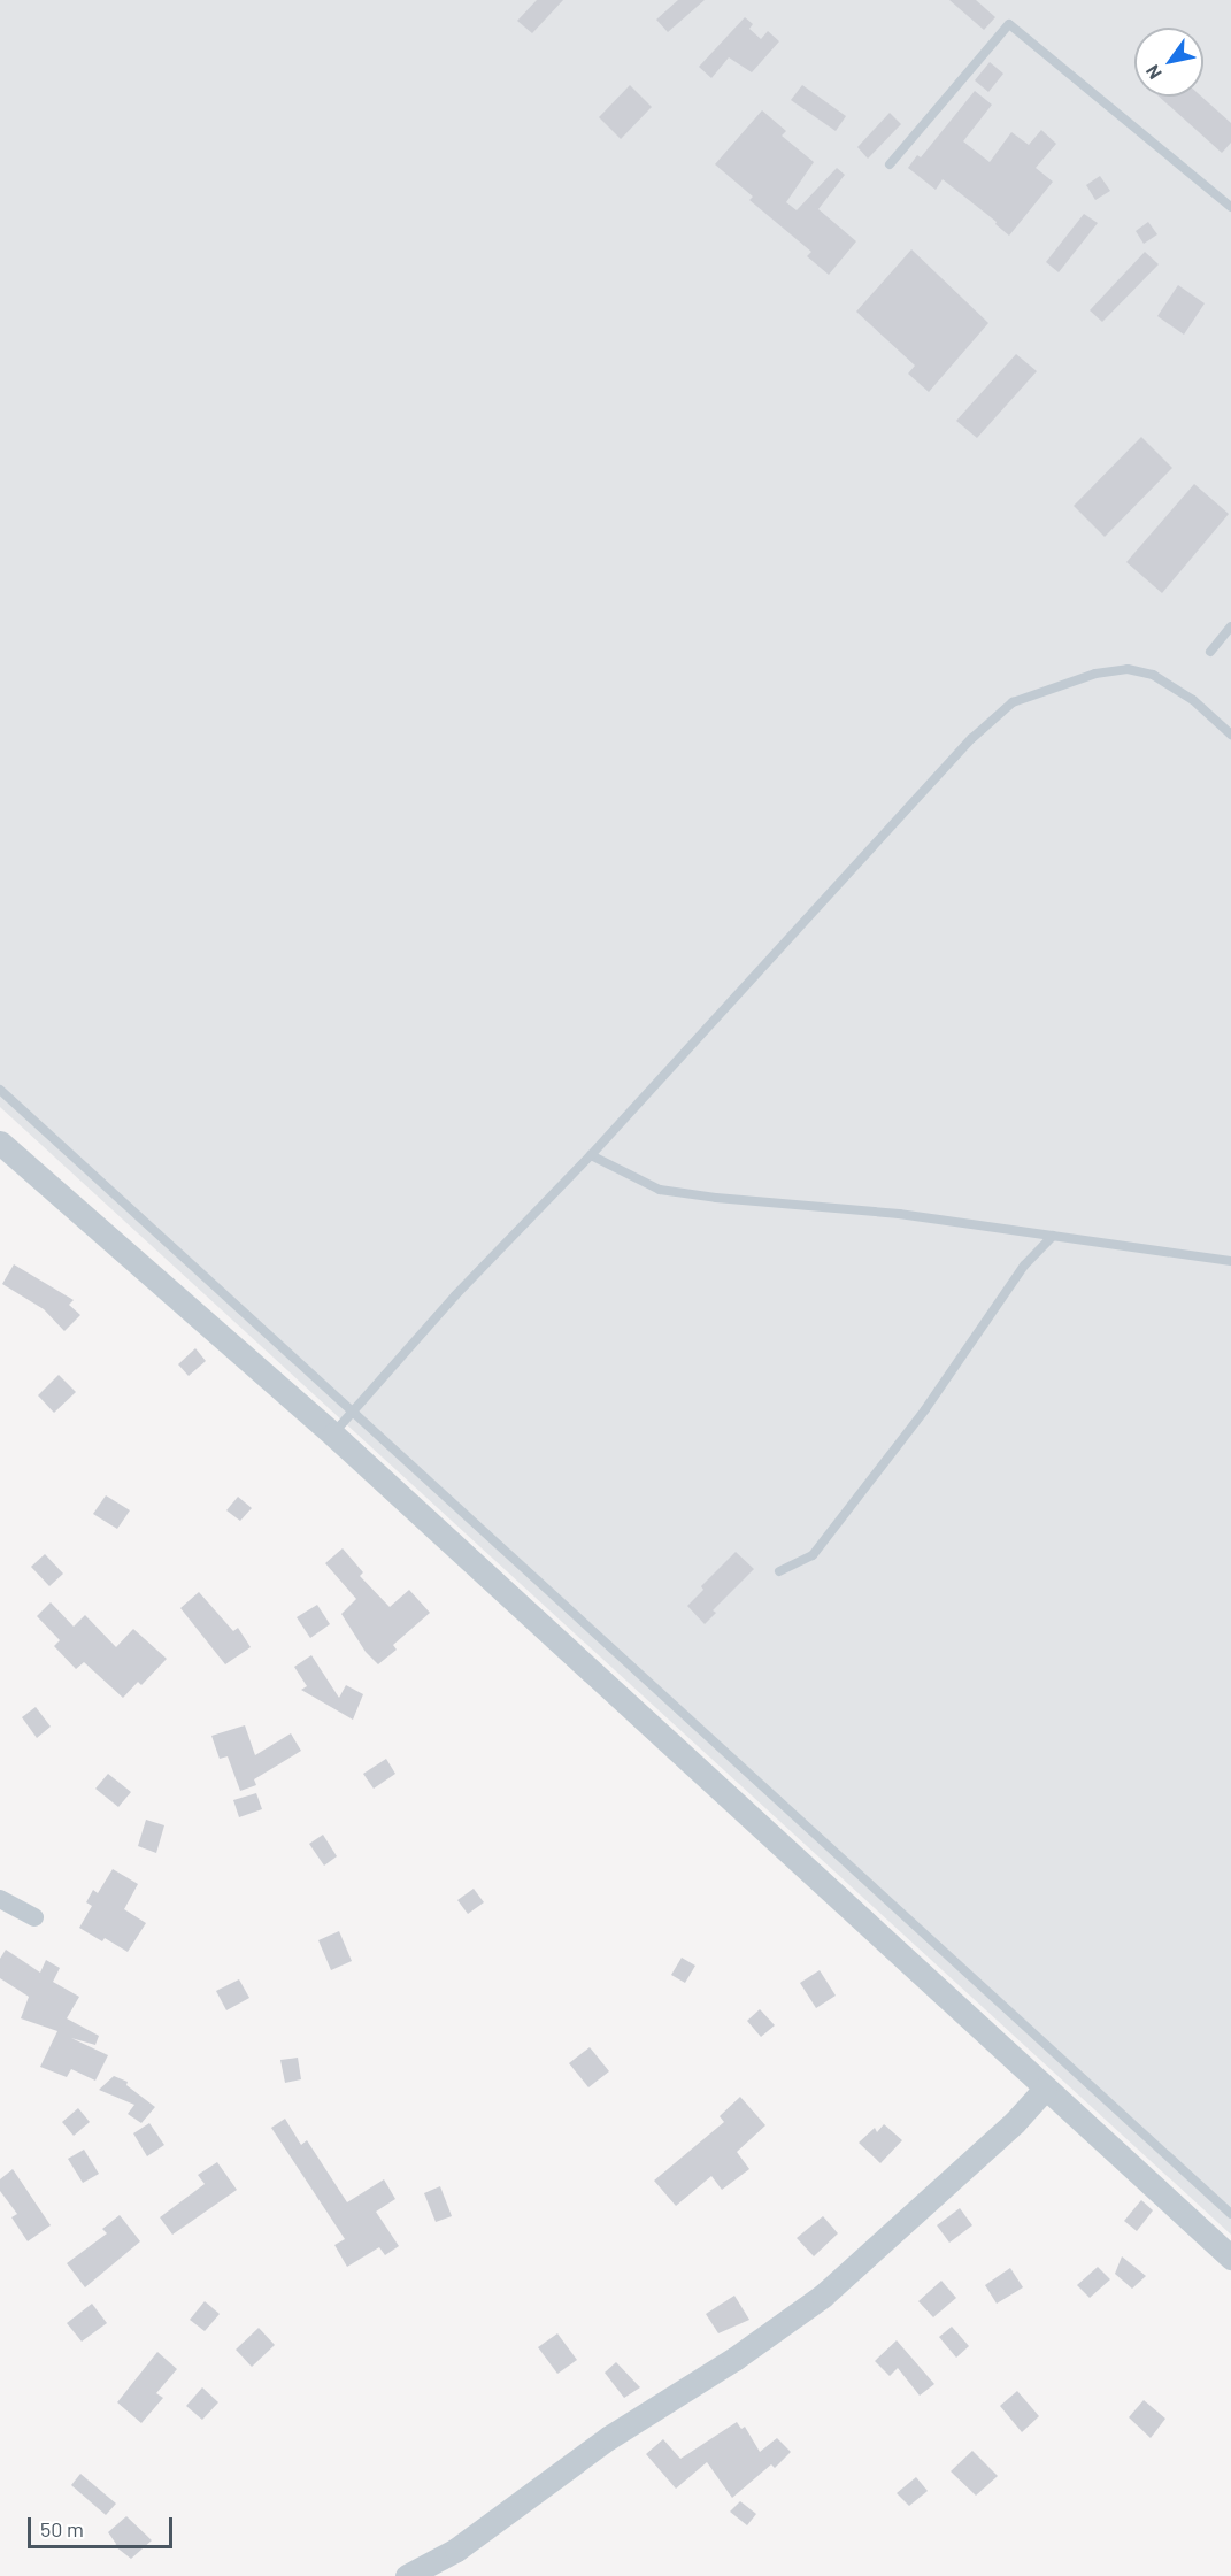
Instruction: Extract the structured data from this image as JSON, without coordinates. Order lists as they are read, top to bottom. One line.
{"scale_bar":"50 m","north":"bottom left"}
